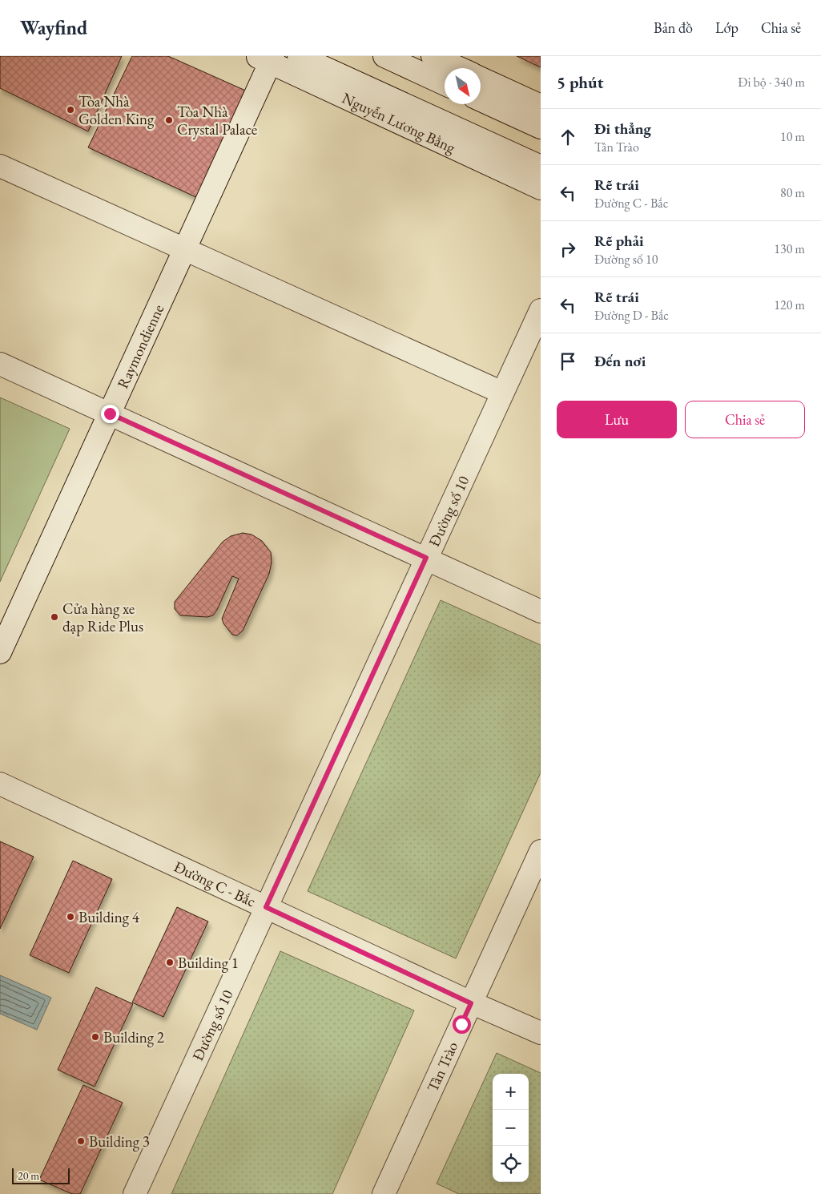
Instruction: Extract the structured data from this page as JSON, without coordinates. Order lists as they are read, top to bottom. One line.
{"streets":{"street":["Nguyễn Lương Bằng","Raymondienne","Đường số 10","Đường C - Bắc","Tân Trào"]},"crossings":[["Nguyễn Lương Bằng","Raymondienne"],["Đường số 10","Đường C - Bắc"],["Đường C - Bắc","Tân Trào"]],"places":["Tòa Nhà Golden King","Tòa Nhà Crystal Palace","Cửa hàng xe đạp Ride Plus","Building 4","Building 1","Building 2","Building 3"],"scale_bar":"20 m","north":"bottom right","page":{"header":"Wayfind","nav":["Bản đồ","Lớp","Chia sẻ"],"heading":["5 phút","Đi bộ · 340 m"],"list":[["Đi thẳng","Tân Trào","10 m"],["Rẽ trái","Đường C - Bắc","80 m"],["Rẽ phải","Đường số 10","130 m"],["Rẽ trái","Đường D - Bắc","120 m"],"Đến nơi"],"buttons":["Lưu","Chia sẻ"],"map_buttons":["+","−"],"scale":"20 m"}}
